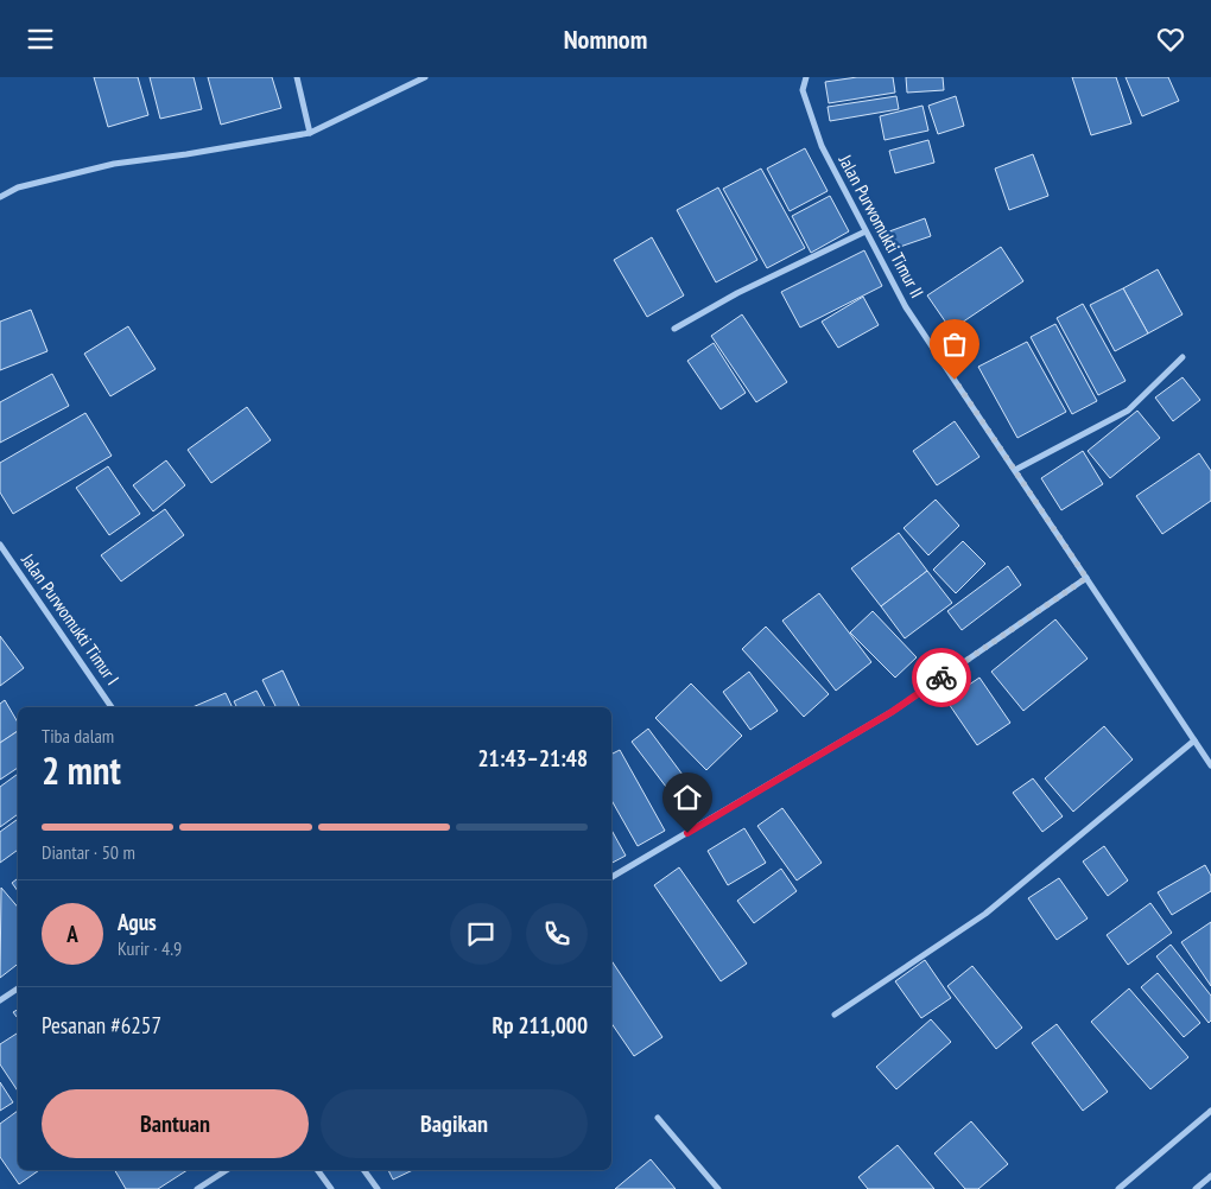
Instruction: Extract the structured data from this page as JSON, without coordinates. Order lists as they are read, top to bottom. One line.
{"streets":{"street":["Jalan Purwomukti Timur II","Jalan Purwomukti Timur I"]},"page":{"header":"Nomnom","heading":["2 mnt","Tiba dalam","21:43–21:48"],"panel":["Agus","Kurir · 4.9","Pesanan #6257","Rp 211,000"],"bar":"Diantar · 50 m","round":"A","buttons":["Bantuan","Bagikan"]}}
